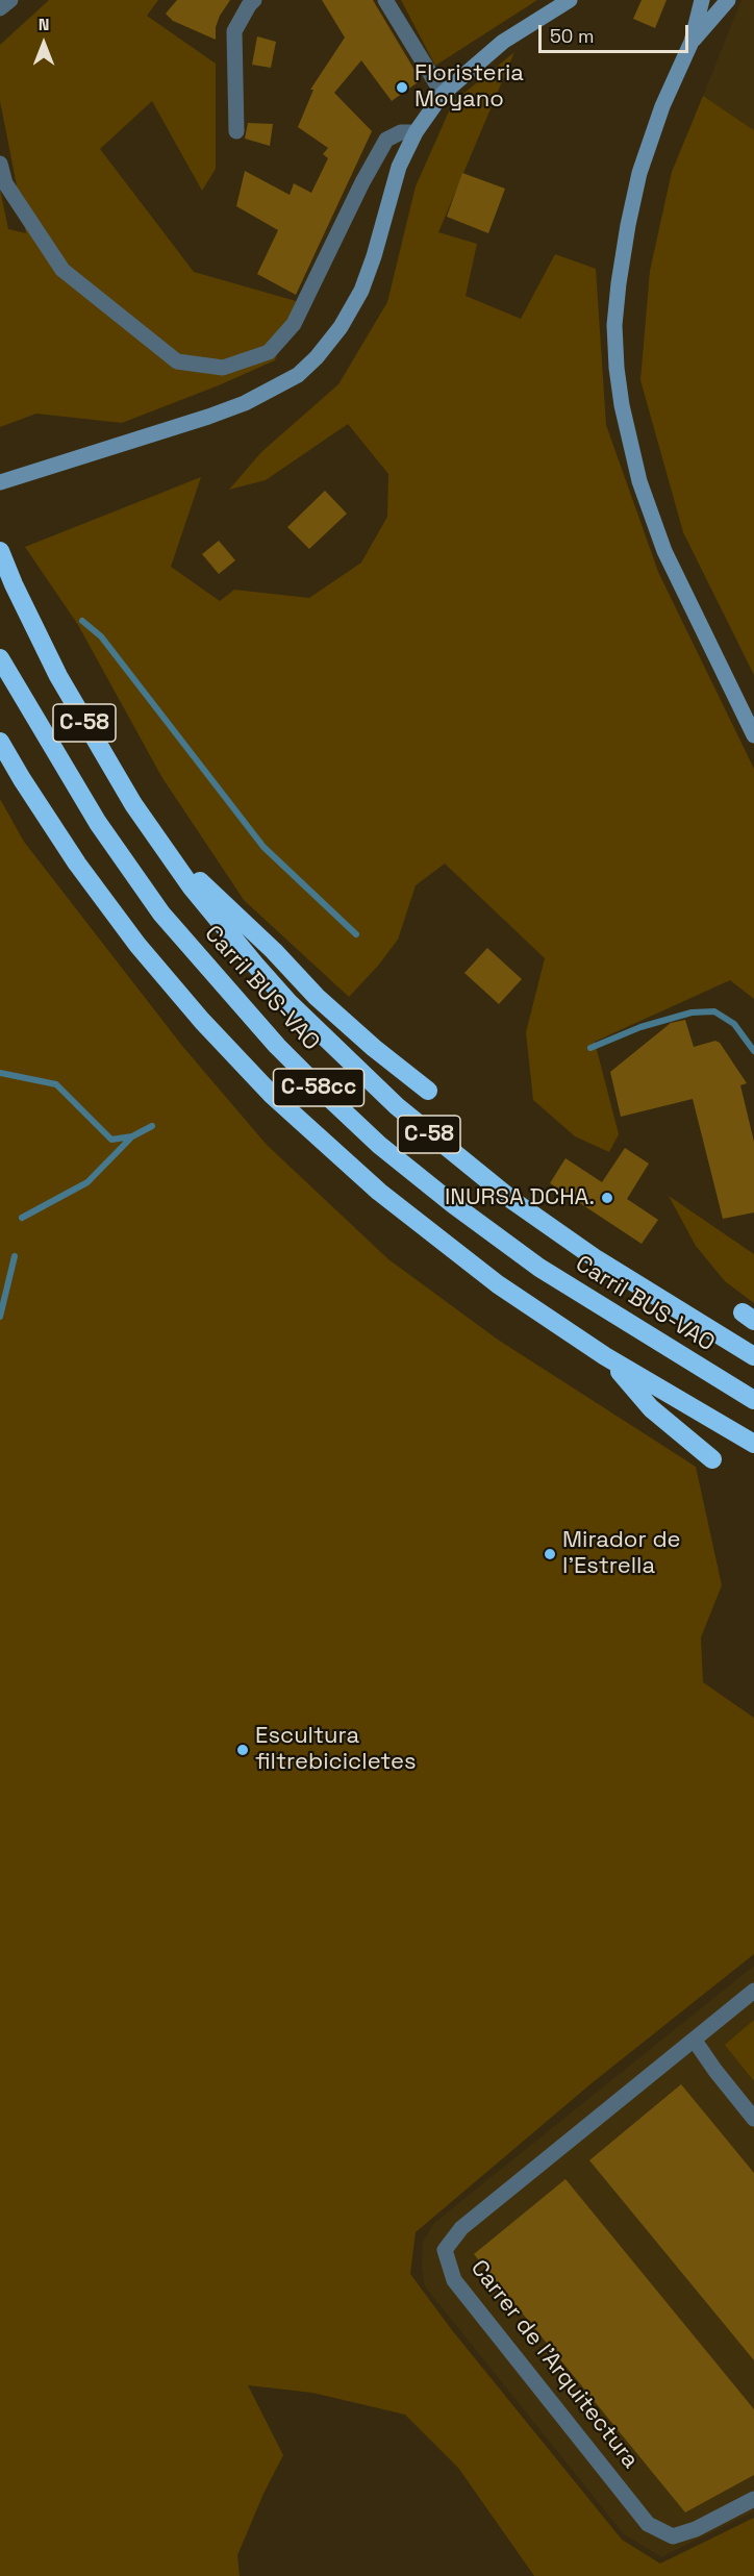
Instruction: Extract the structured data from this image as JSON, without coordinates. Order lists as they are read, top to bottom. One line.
{"streets":{"highway":["C-58","Carril BUS-VAO","C-58cc"],"street":["Carrer de l'Arquitectura"]},"places":["Floristeria Moyano","INURSA DCHA.","Mirador de l'Estrella","Escultura filtrebicicletes"],"scale_bar":"50 m","north":"top"}
